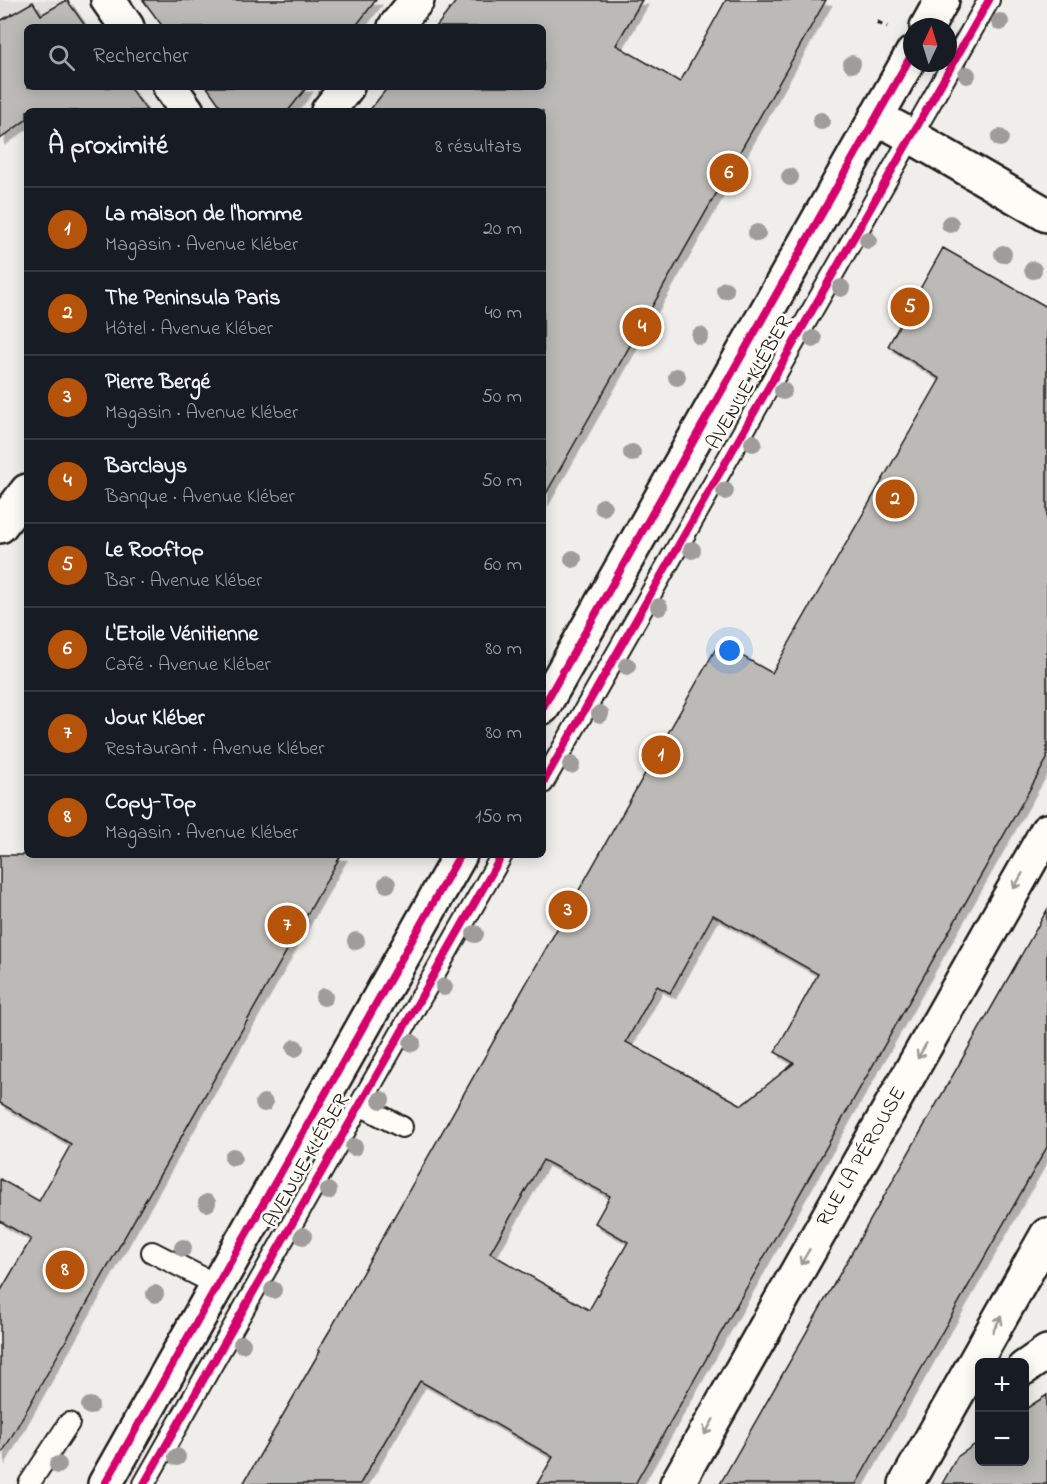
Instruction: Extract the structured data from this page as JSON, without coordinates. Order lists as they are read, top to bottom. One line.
{"streets":{"street":["AVENUE KLÉBER","RUE LA PÉROUSE"]},"north":"top","page":{"search":"Rechercher","heading":["À proximité","8 résultats"],"pins":["6","5","4","2","1","3","7","8"],"list":[{"mark":"1","name":"La maison de l'homme","note":"Magasin · Avenue Kléber","value":"20 m"},{"mark":"2","name":"The Peninsula Paris","note":"Hôtel · Avenue Kléber","value":"40 m"},{"mark":"3","name":"Pierre Bergé","note":"Magasin · Avenue Kléber","value":"50 m"},{"mark":"4","name":"Barclays","note":"Banque · Avenue Kléber","value":"50 m"},{"mark":"5","name":"Le Rooftop","note":"Bar · Avenue Kléber","value":"60 m"},{"mark":"6","name":"L'Etoile Vénitienne","note":"Café · Avenue Kléber","value":"80 m"},{"mark":"7","name":"Jour Kléber","note":"Restaurant · Avenue Kléber","value":"80 m"},{"mark":"8","name":"Copy-Top","note":"Magasin · Avenue Kléber","value":"150 m"}],"map_buttons":["+","−"]}}
